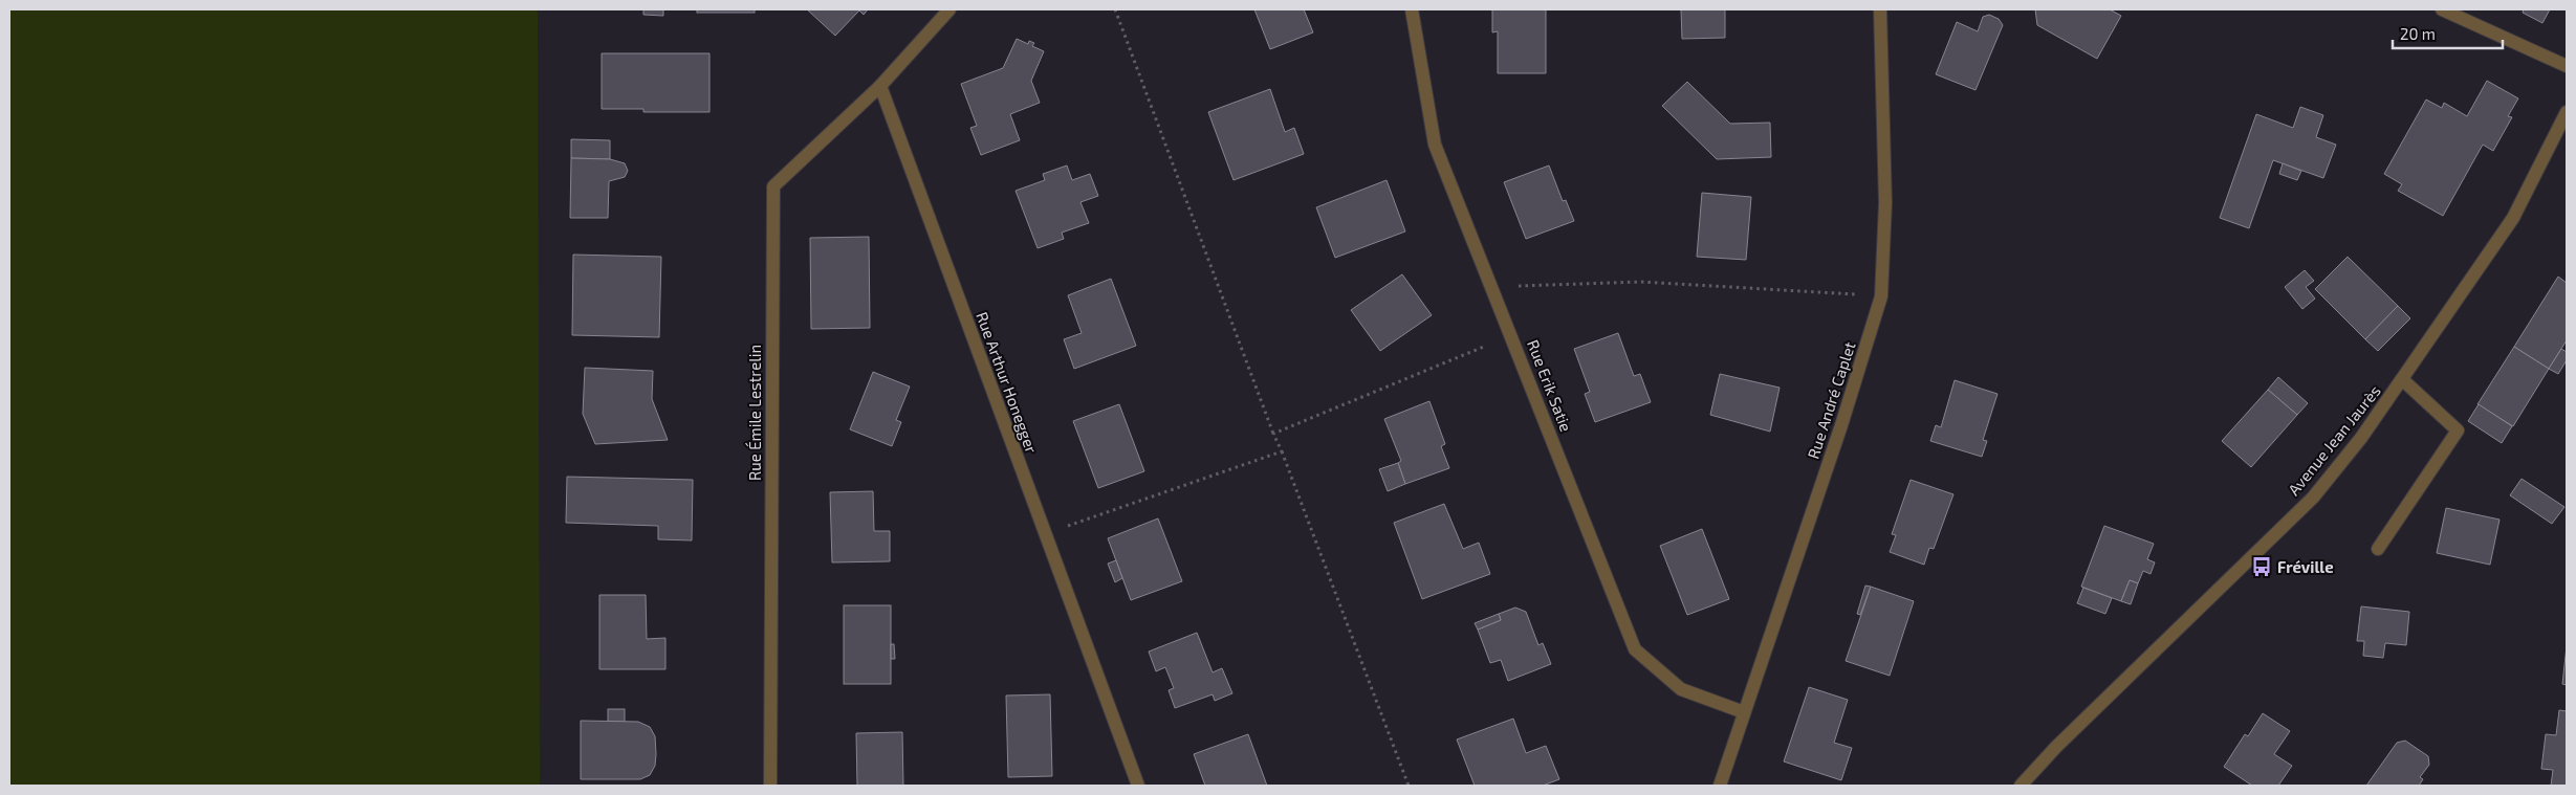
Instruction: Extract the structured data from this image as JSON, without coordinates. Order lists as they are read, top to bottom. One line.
{"streets":{"street":["Rue Arthur Honegger","Rue Erik Satie","Rue André Caplet","Rue Émile Lestrelin","Avenue Jean Jaurès"]},"crossings":[["Rue Arthur Honegger","Rue Émile Lestrelin"],["Rue Erik Satie","Rue André Caplet"]],"places":{"bus stop":["Fréville"]},"scale_bar":"20 m"}
